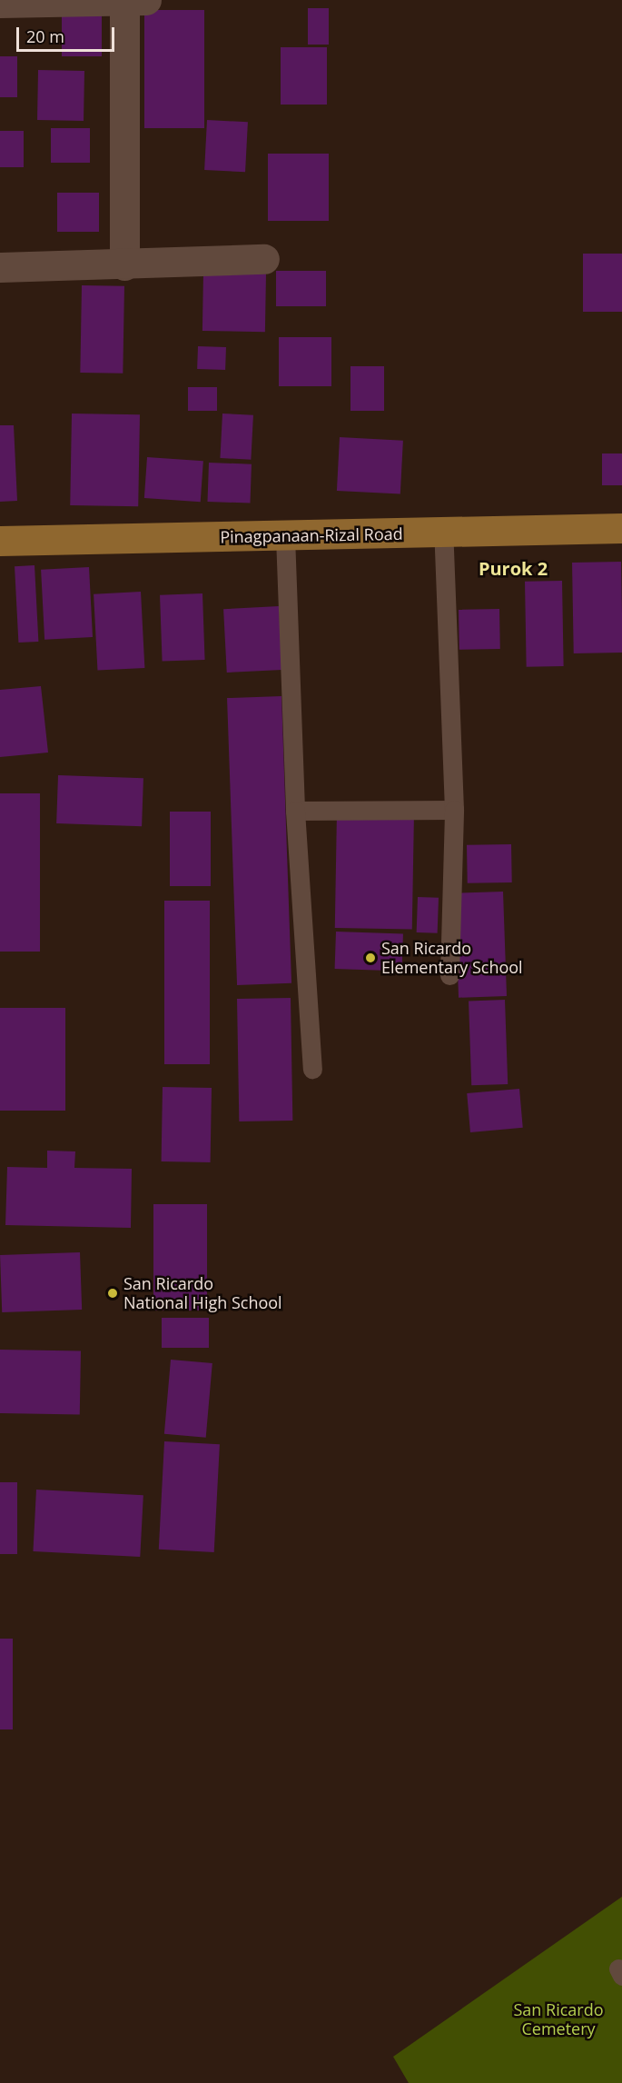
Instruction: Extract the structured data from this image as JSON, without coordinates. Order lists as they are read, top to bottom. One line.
{"streets":{"main road":["Pinagpanaan-Rizal Road"]},"districts":["Purok 2"],"parks":["San Ricardo Cemetery"],"places":["San Ricardo Elementary School","San Ricardo National High School"],"scale_bar":"20 m"}
